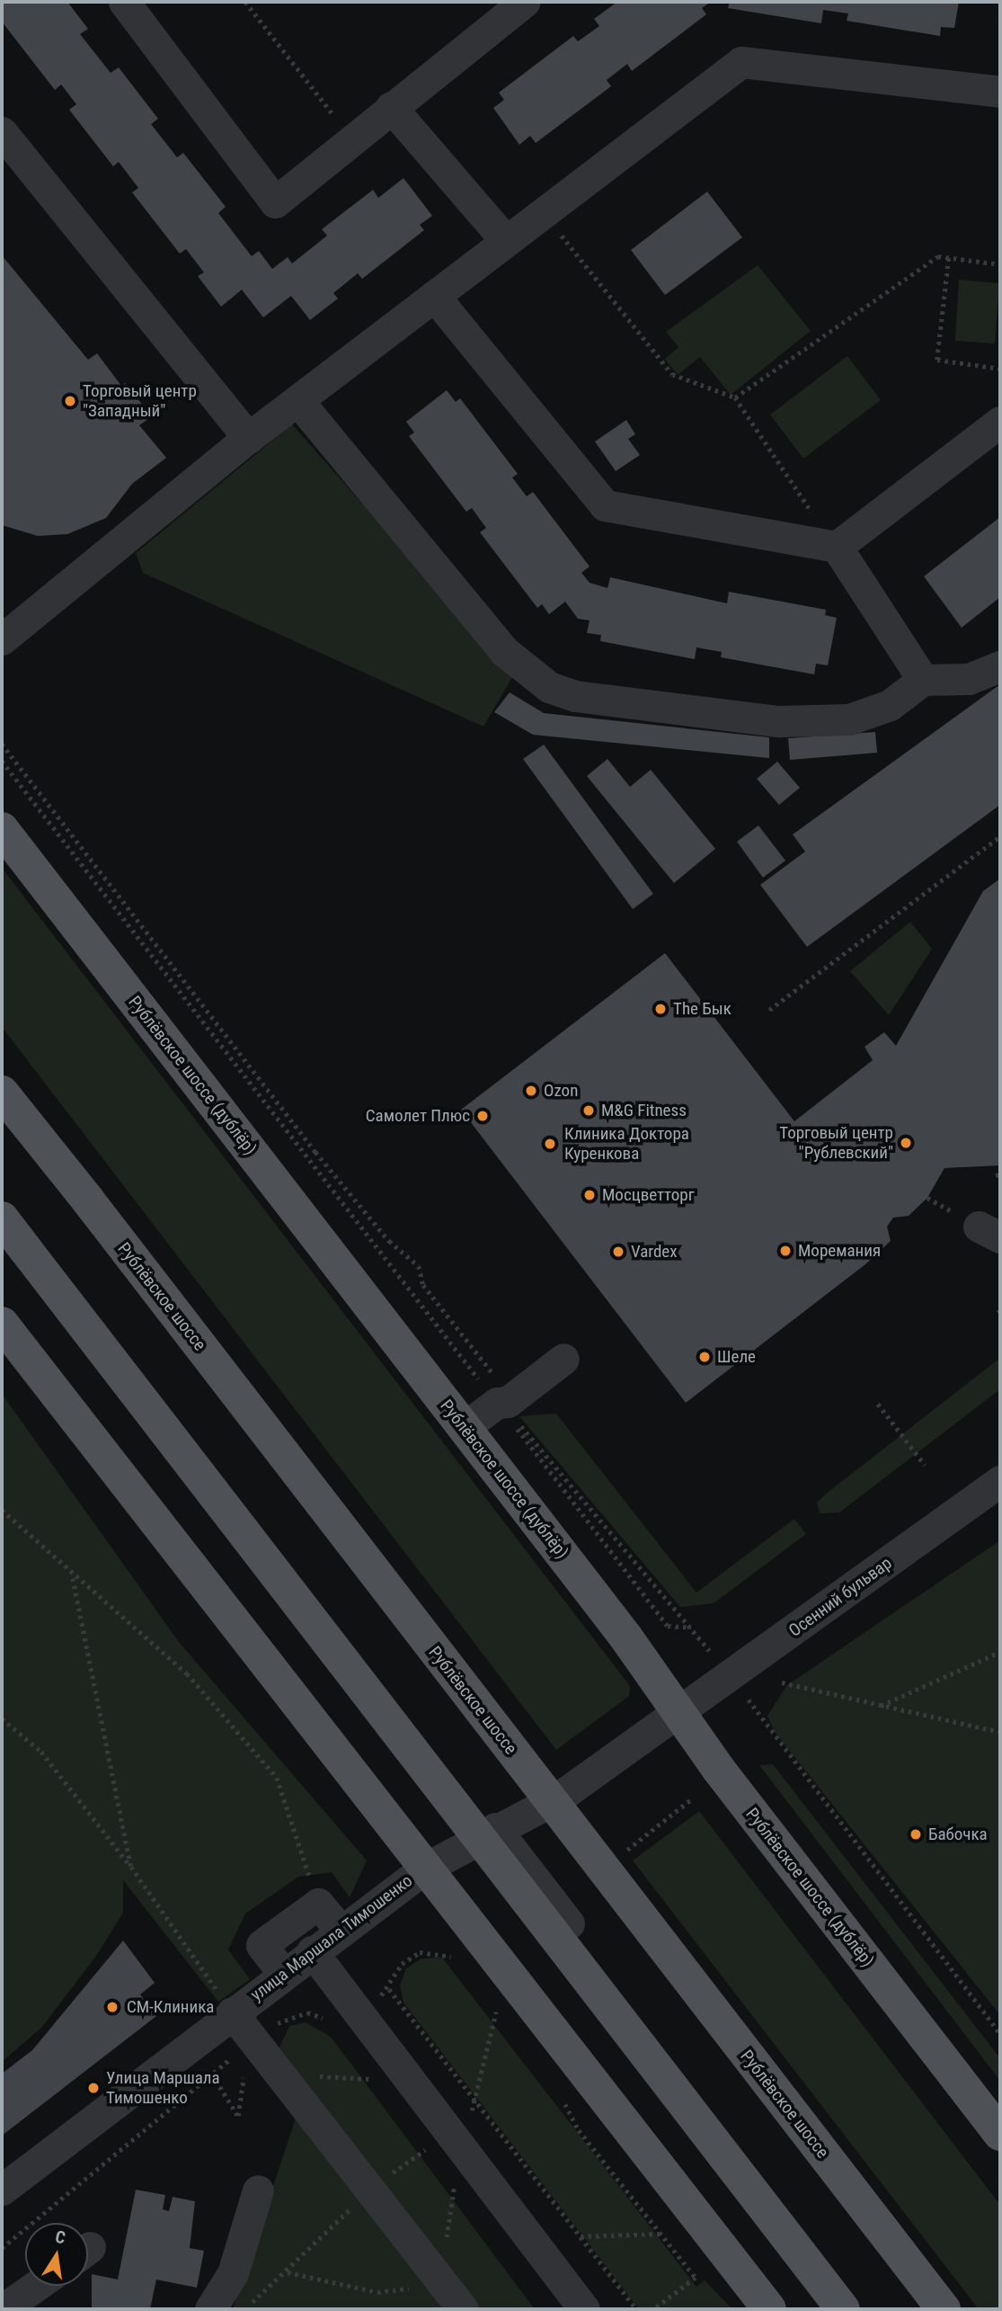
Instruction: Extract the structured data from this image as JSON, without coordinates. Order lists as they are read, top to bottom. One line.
{"streets":{"main road":["Рублёвское шоссе (дублёр)","Рублёвское шоссе"],"street":["Осенний бульвар","улица Маршала Тимошенко"]},"crossings":[["Рублёвское шоссе (дублёр)","Осенний бульвар"],["Рублёвское шоссе (дублёр)","улица Маршала Тимошенко"],["Осенний бульвар","улица Маршала Тимошенко"]],"places":["Торговый центр \"Западный\"","The Бык","Ozon","M&G Fitness","Самолет Плюс","Торговый центр \"Рублевский\"","Клиника Доктора Куренкова","Мосцветторг","Моремания","Vardex","Шеле","Бабочка","СМ-Клиника","Улица Маршала Тимошенко"],"north":"top"}
